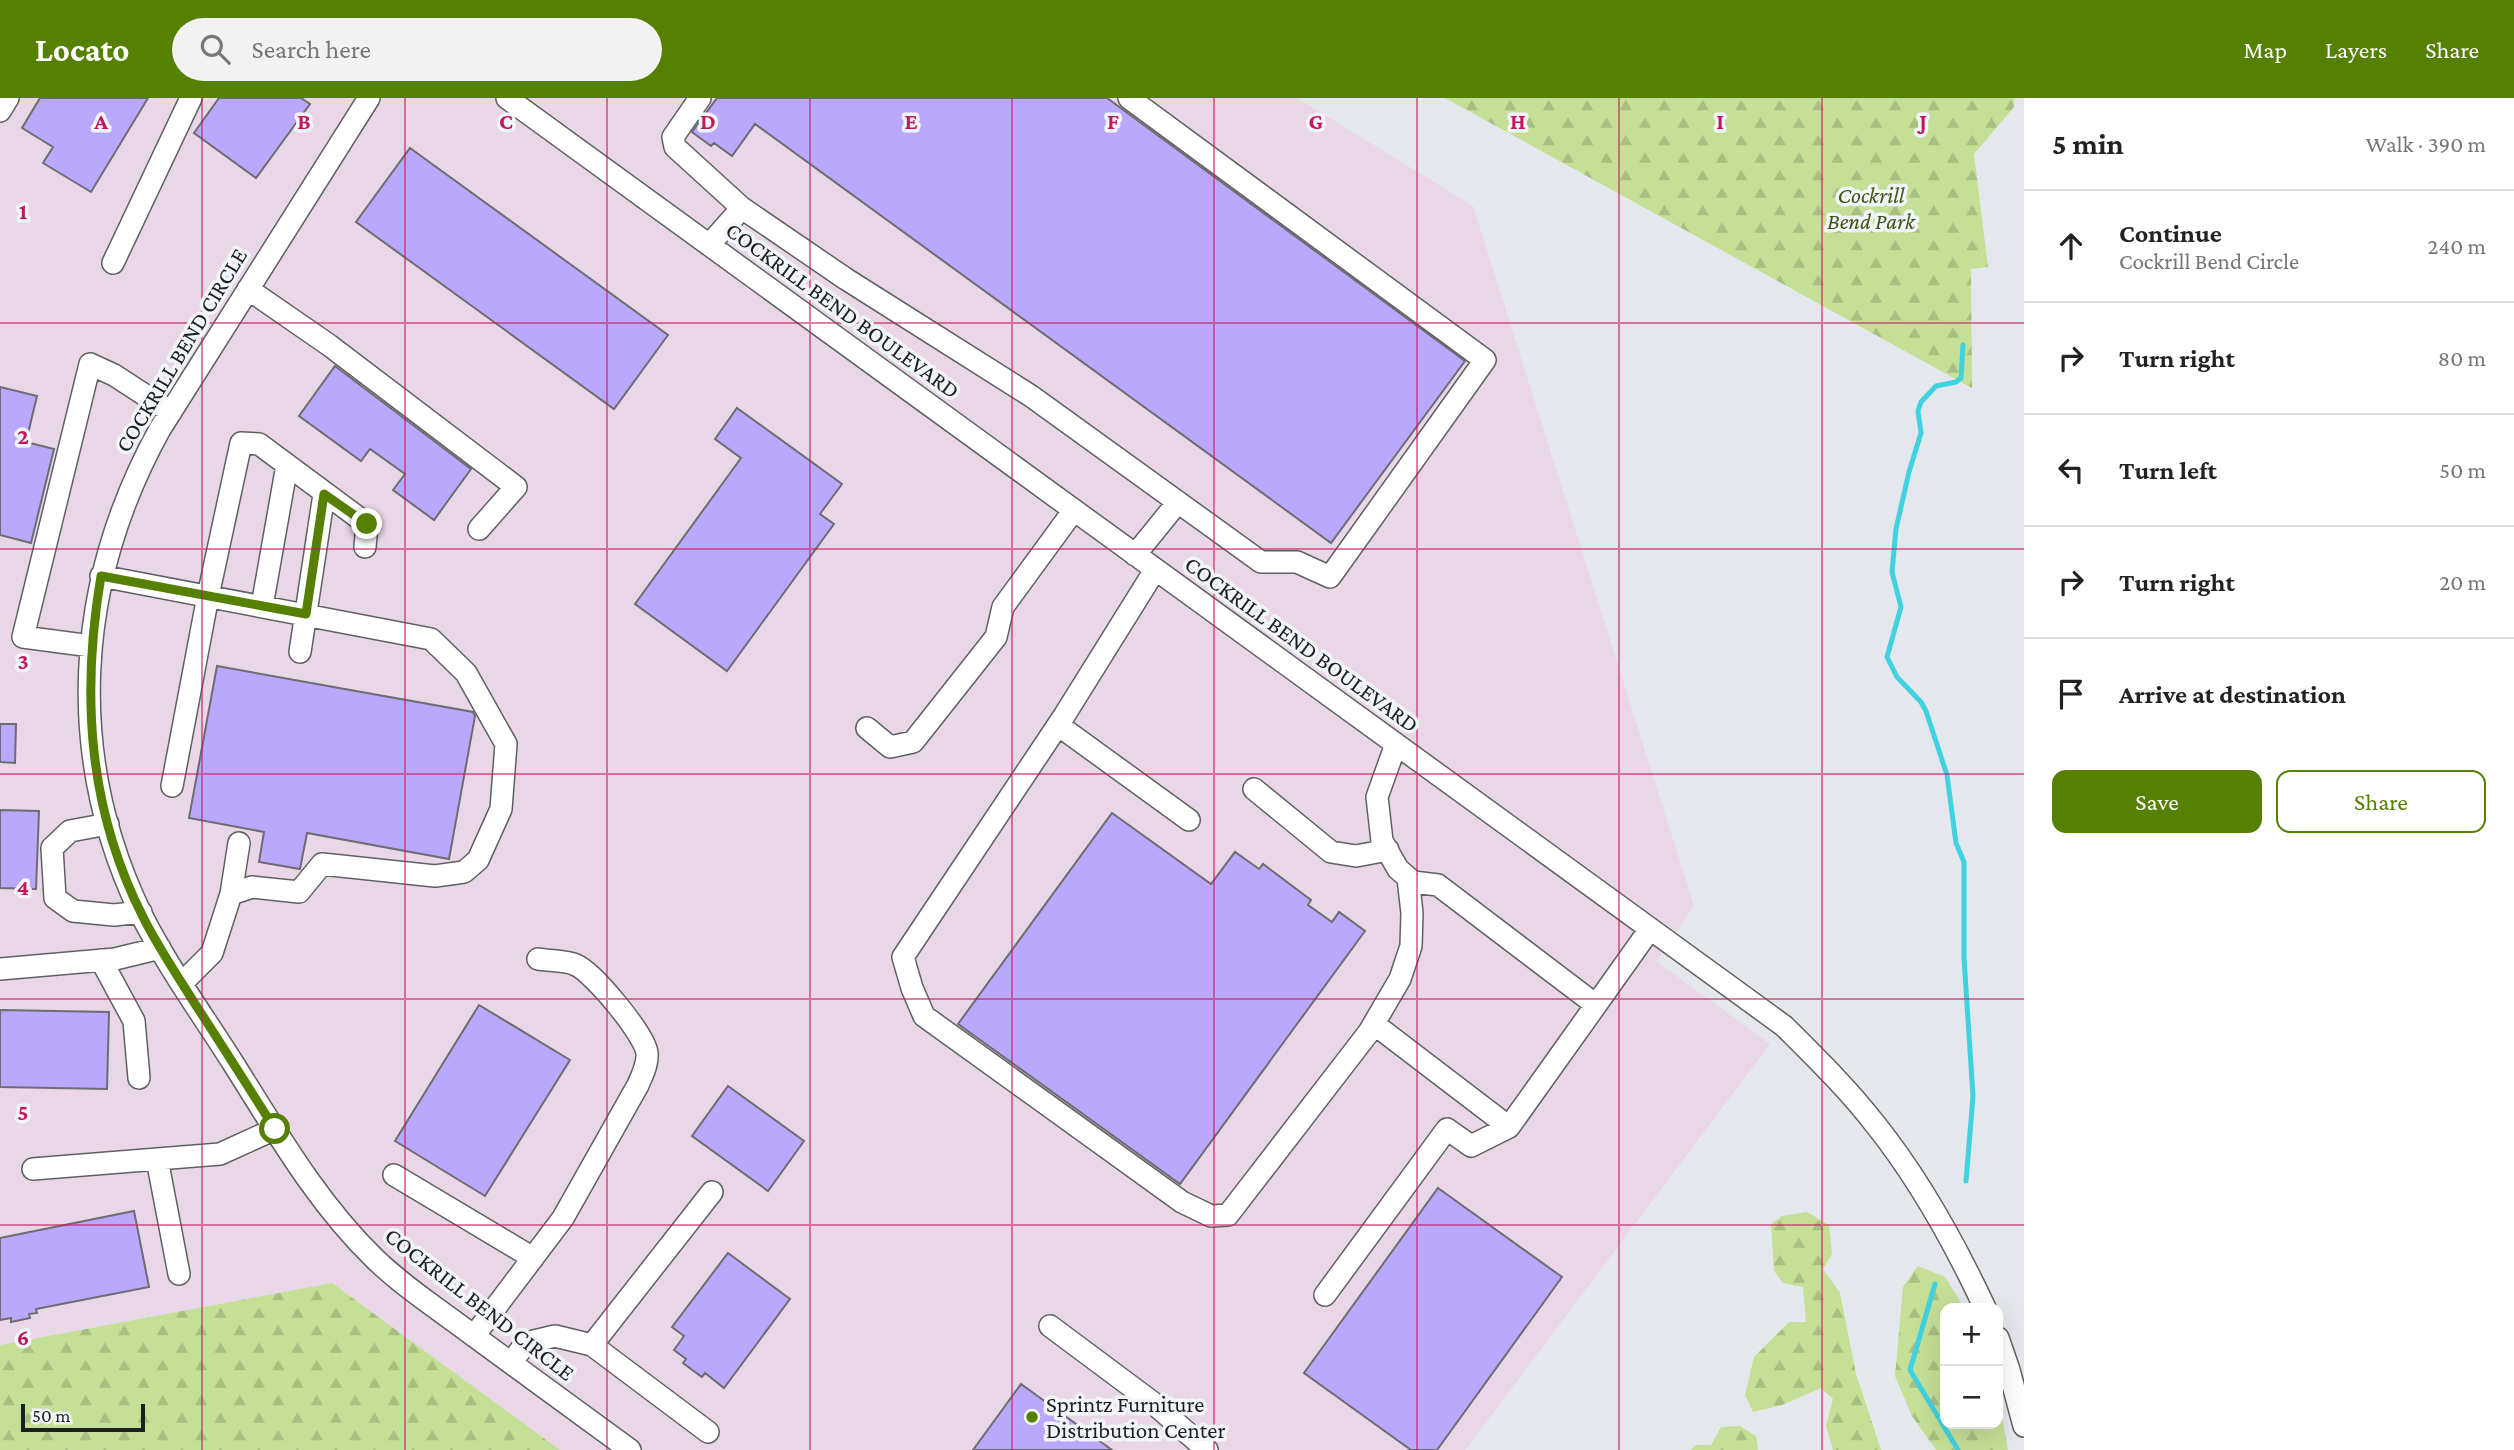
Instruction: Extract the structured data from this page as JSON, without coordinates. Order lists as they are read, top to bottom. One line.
{"streets":{"street":["COCKRILL BEND BOULEVARD","COCKRILL BEND CIRCLE"]},"parks":["Cockrill Bend Park"],"places":["Sprintz Furniture Distribution Center"],"scale_bar":"50 m","page":{"header":"Locato","search":"Search here","nav":["Map","Layers","Share"],"heading":["5 min","Walk · 390 m"],"list":[["Continue","Cockrill Bend Circle","240 m"],["Turn right","80 m"],["Turn left","50 m"],["Turn right","20 m"],"Arrive at destination"],"buttons":["Save","Share"],"map_buttons":["+","−"],"scale":"50 m"},"grid":{"columns":["A","B","C","D","E","F","G","H","I","J"],"rows":["1","2","3","4","5","6"]}}
